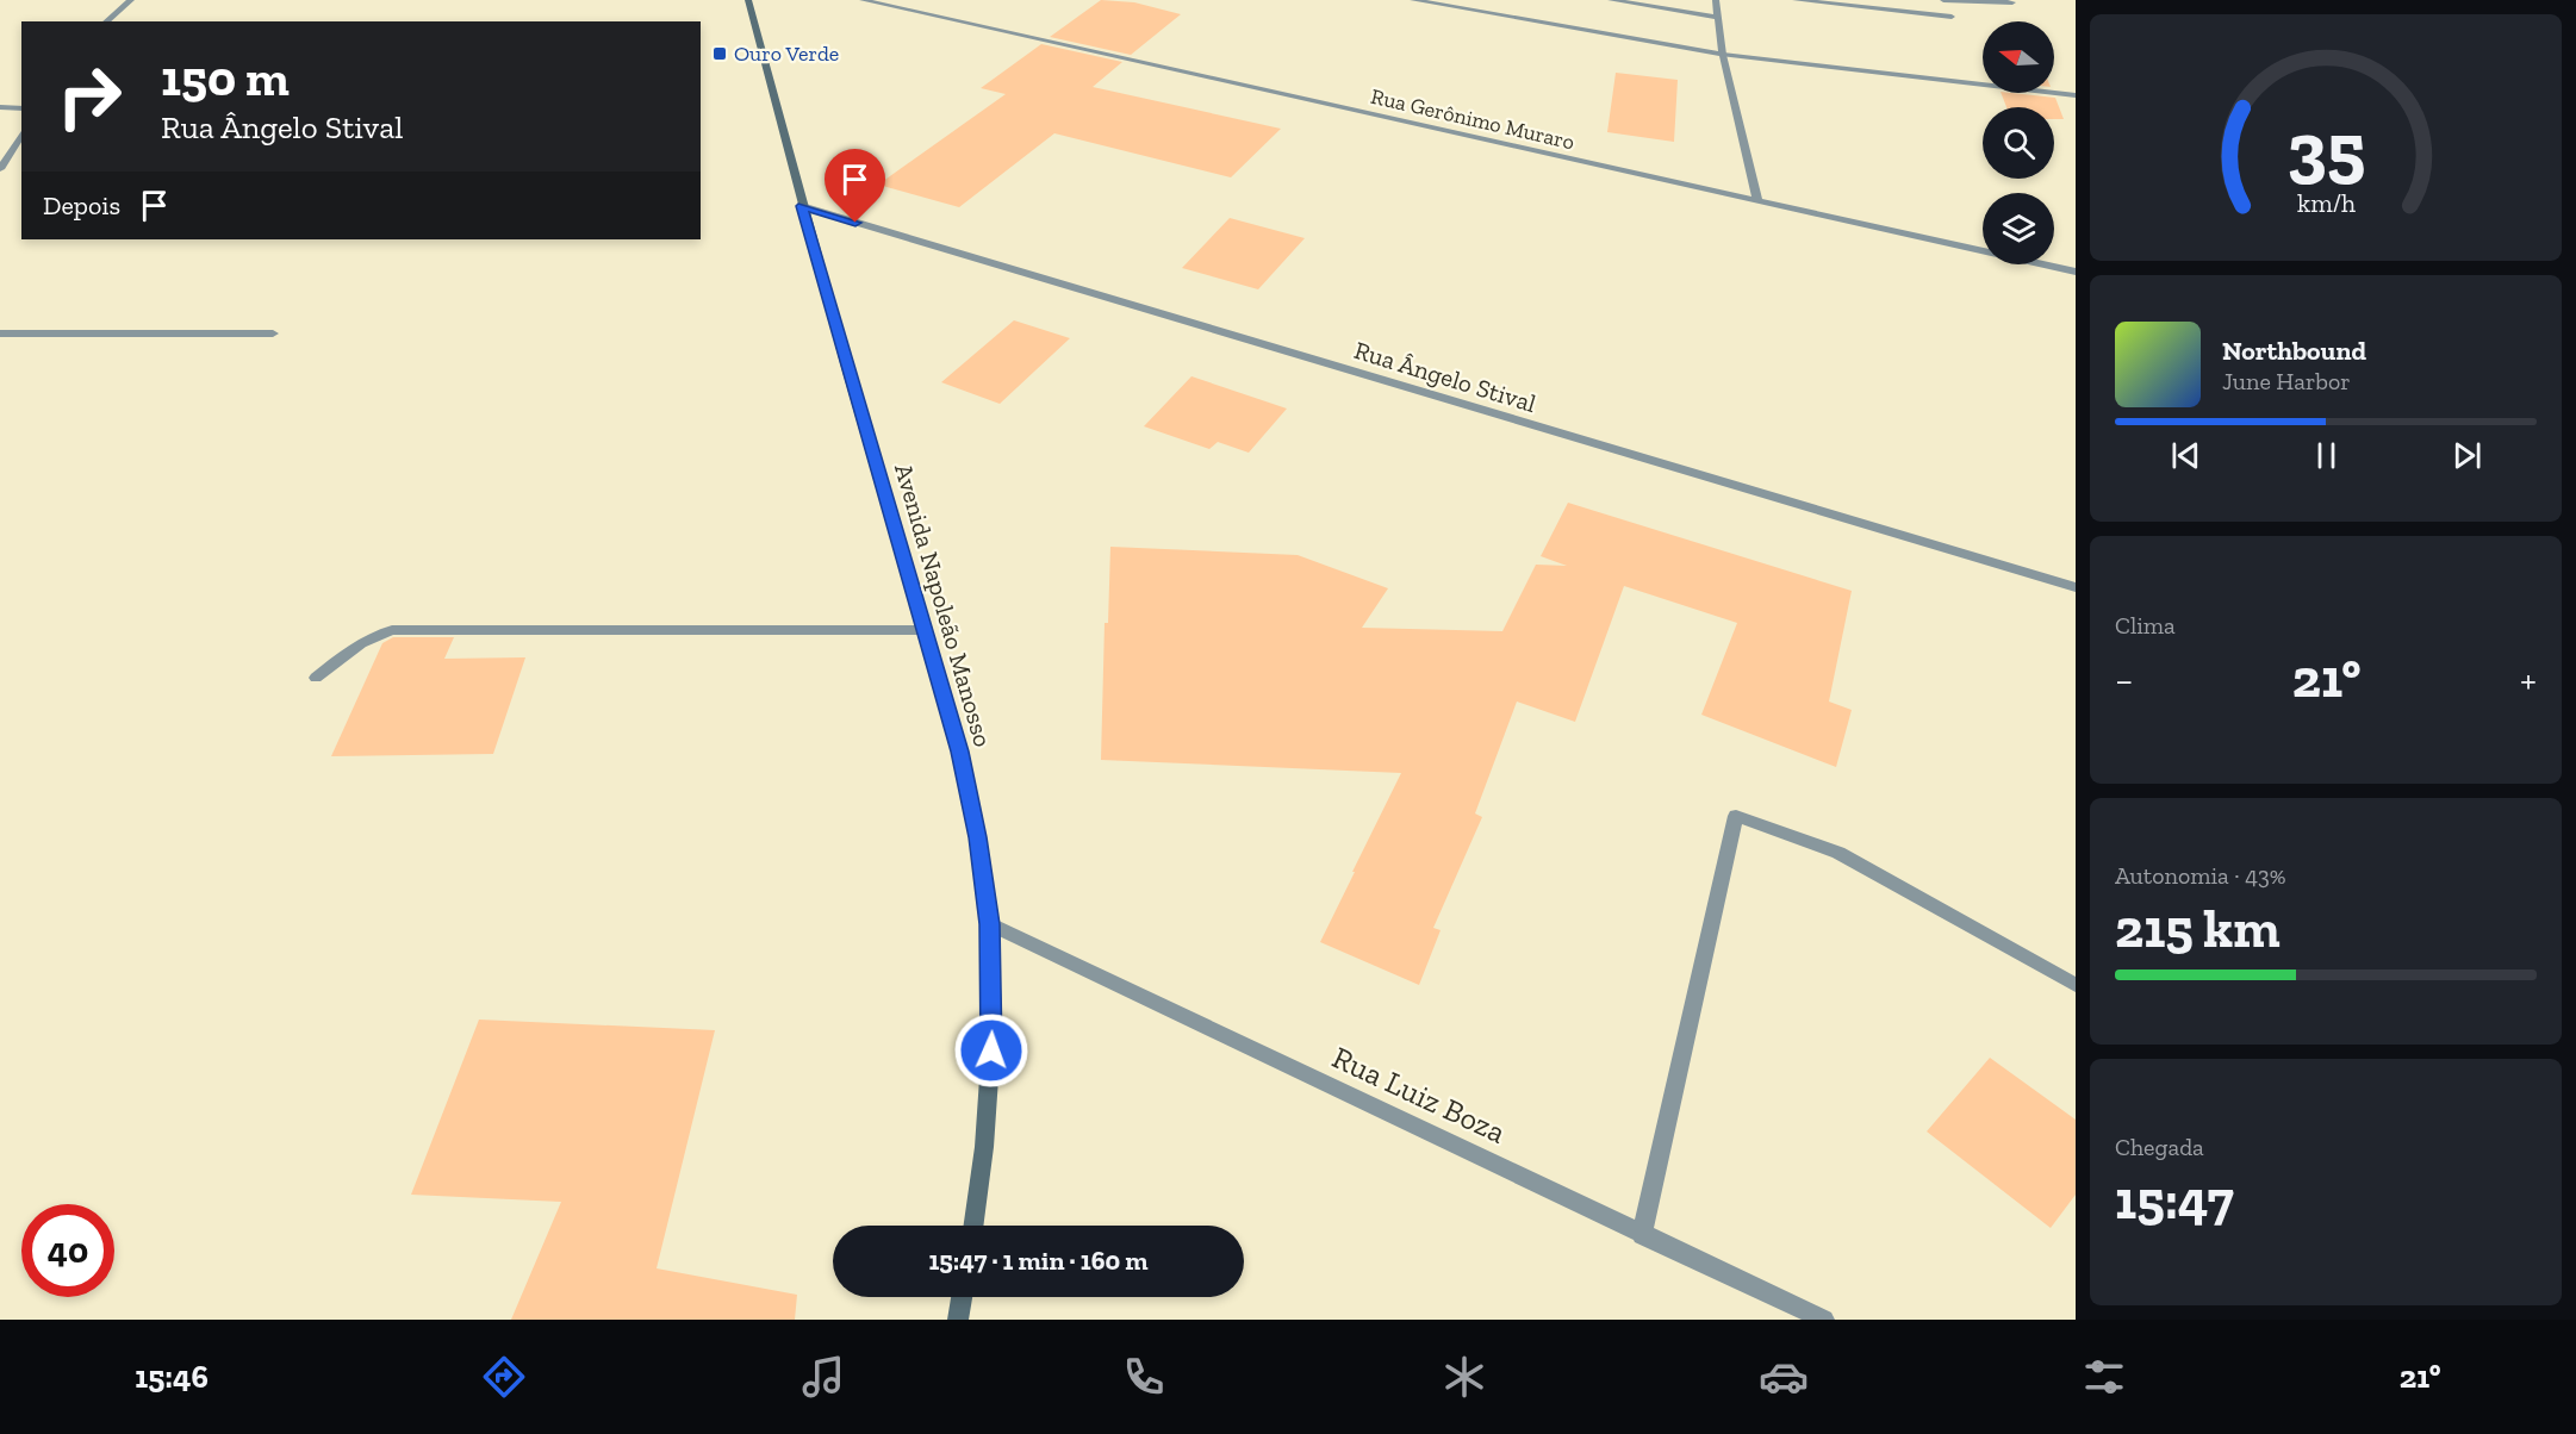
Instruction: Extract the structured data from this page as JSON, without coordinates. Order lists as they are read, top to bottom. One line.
{"streets":{"street":["Rua Gerônimo Muraro","Rua Ângelo Stival","Avenida Napoleão Manosso","Rua Luiz Boza"]},"crossings":[["Rua Ângelo Stival","Avenida Napoleão Manosso"],["Avenida Napoleão Manosso","Rua Luiz Boza"]],"places":{"transit":["Ouro Verde"]},"north":"left","page":{"turn":["150 m","Rua Ângelo Stival"],"then":"Depois","song":["Northbound","June Harbor"],"tile":["Clima",["Autonomia · 43%","215 km"],["Chegada","15:47"]],"heat":["−","21°","+"],"limit":"40","trip":"15:47 · 1 min · 160 m","tabs":["15:46","21°"],"gauge":["35","km/h"]}}
